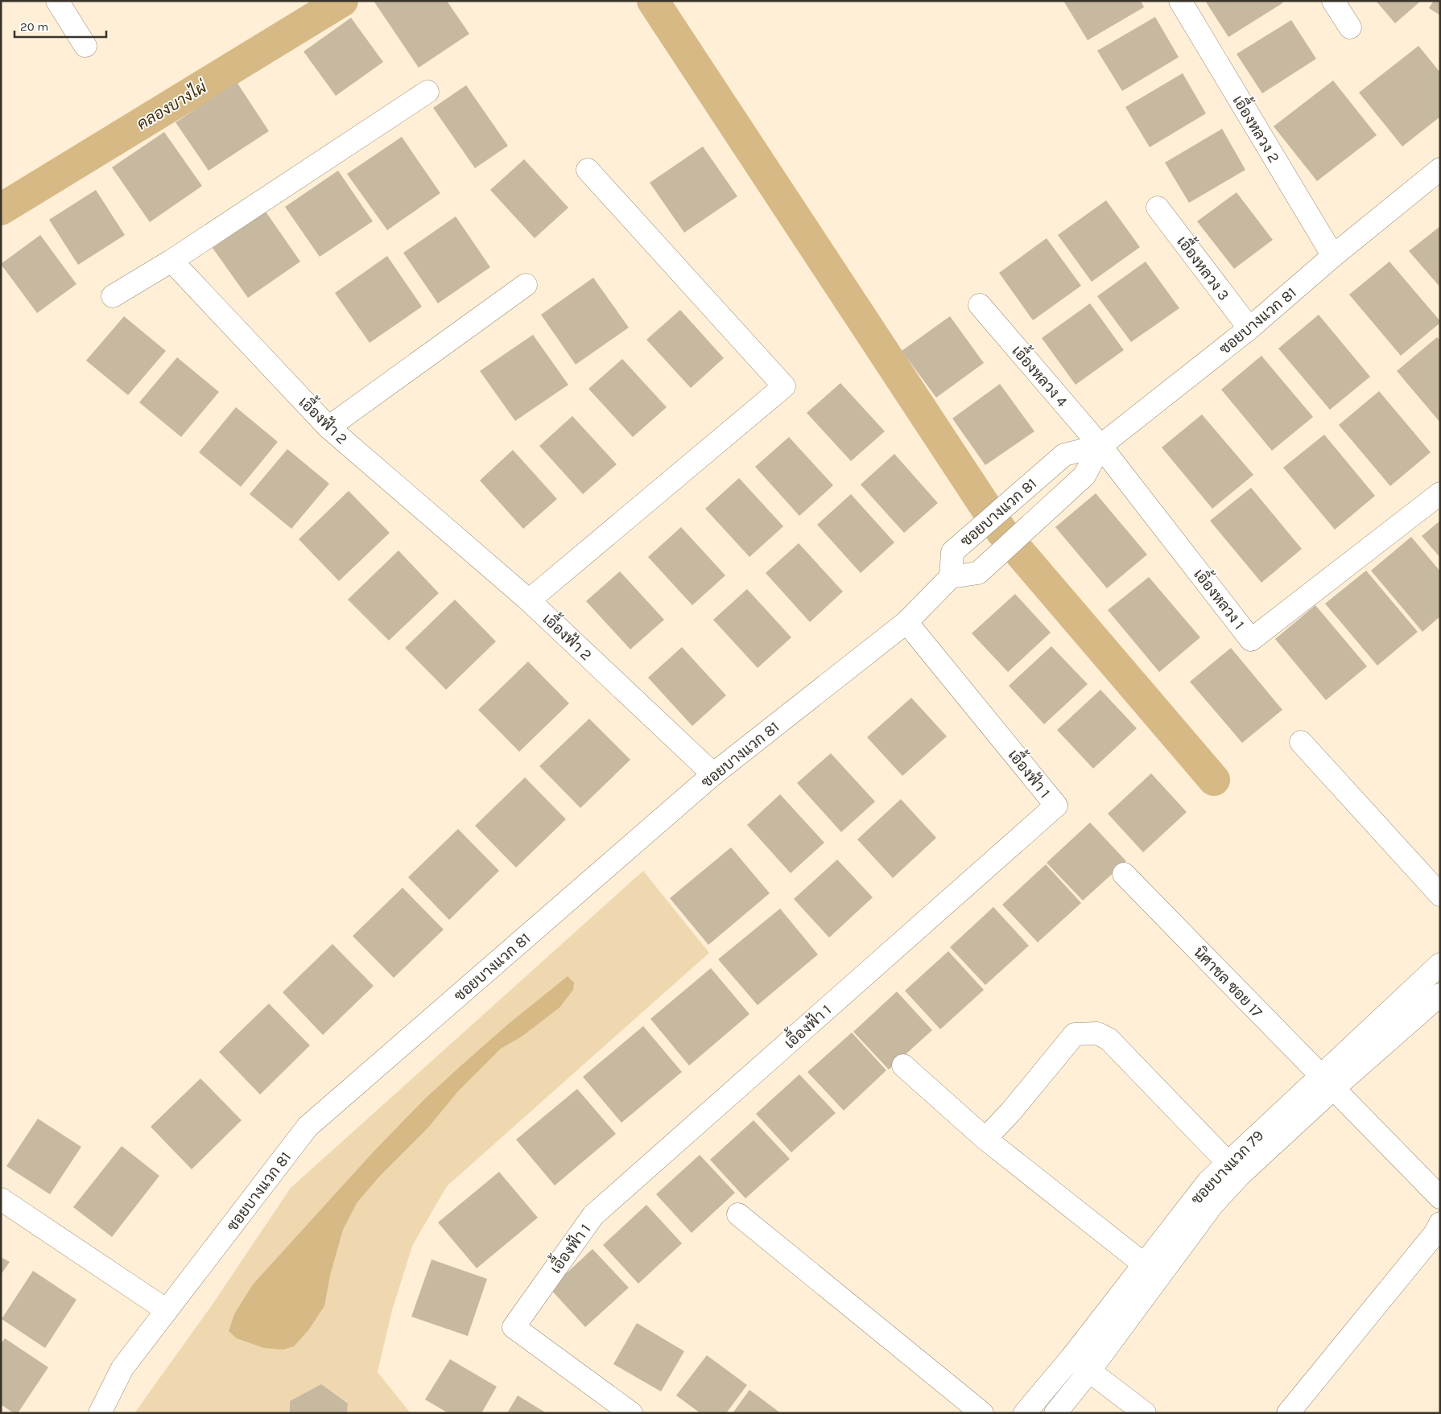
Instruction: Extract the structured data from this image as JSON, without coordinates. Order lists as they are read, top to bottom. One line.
{"streets":{"street":["เอื้องหลวง 2","เอื้องหลวง 3","ซอยบางแวก 81","เอื้องหลวง 4","เอื้องฟ้า 2","เอิ้องหลวง 1","เอื้องฟ้า 1","นิศาชล ซอย 17","ซอยบางแวก 79"]},"crossings":[["เอื้องหลวง 2","ซอยบางแวก 81"],["เอื้องหลวง 3","ซอยบางแวก 81"],["ซอยบางแวก 81","เอื้องหลวง 4"],["ซอยบางแวก 81","เอื้องฟ้า 2"],["ซอยบางแวก 81","เอิ้องหลวง 1"],["ซอยบางแวก 81","เอื้องฟ้า 1"],["เอื้องหลวง 4","เอิ้องหลวง 1"],["นิศาชล ซอย 17","ซอยบางแวก 79"]],"water":["คลองบางไผ่"],"scale_bar":"20 m"}
